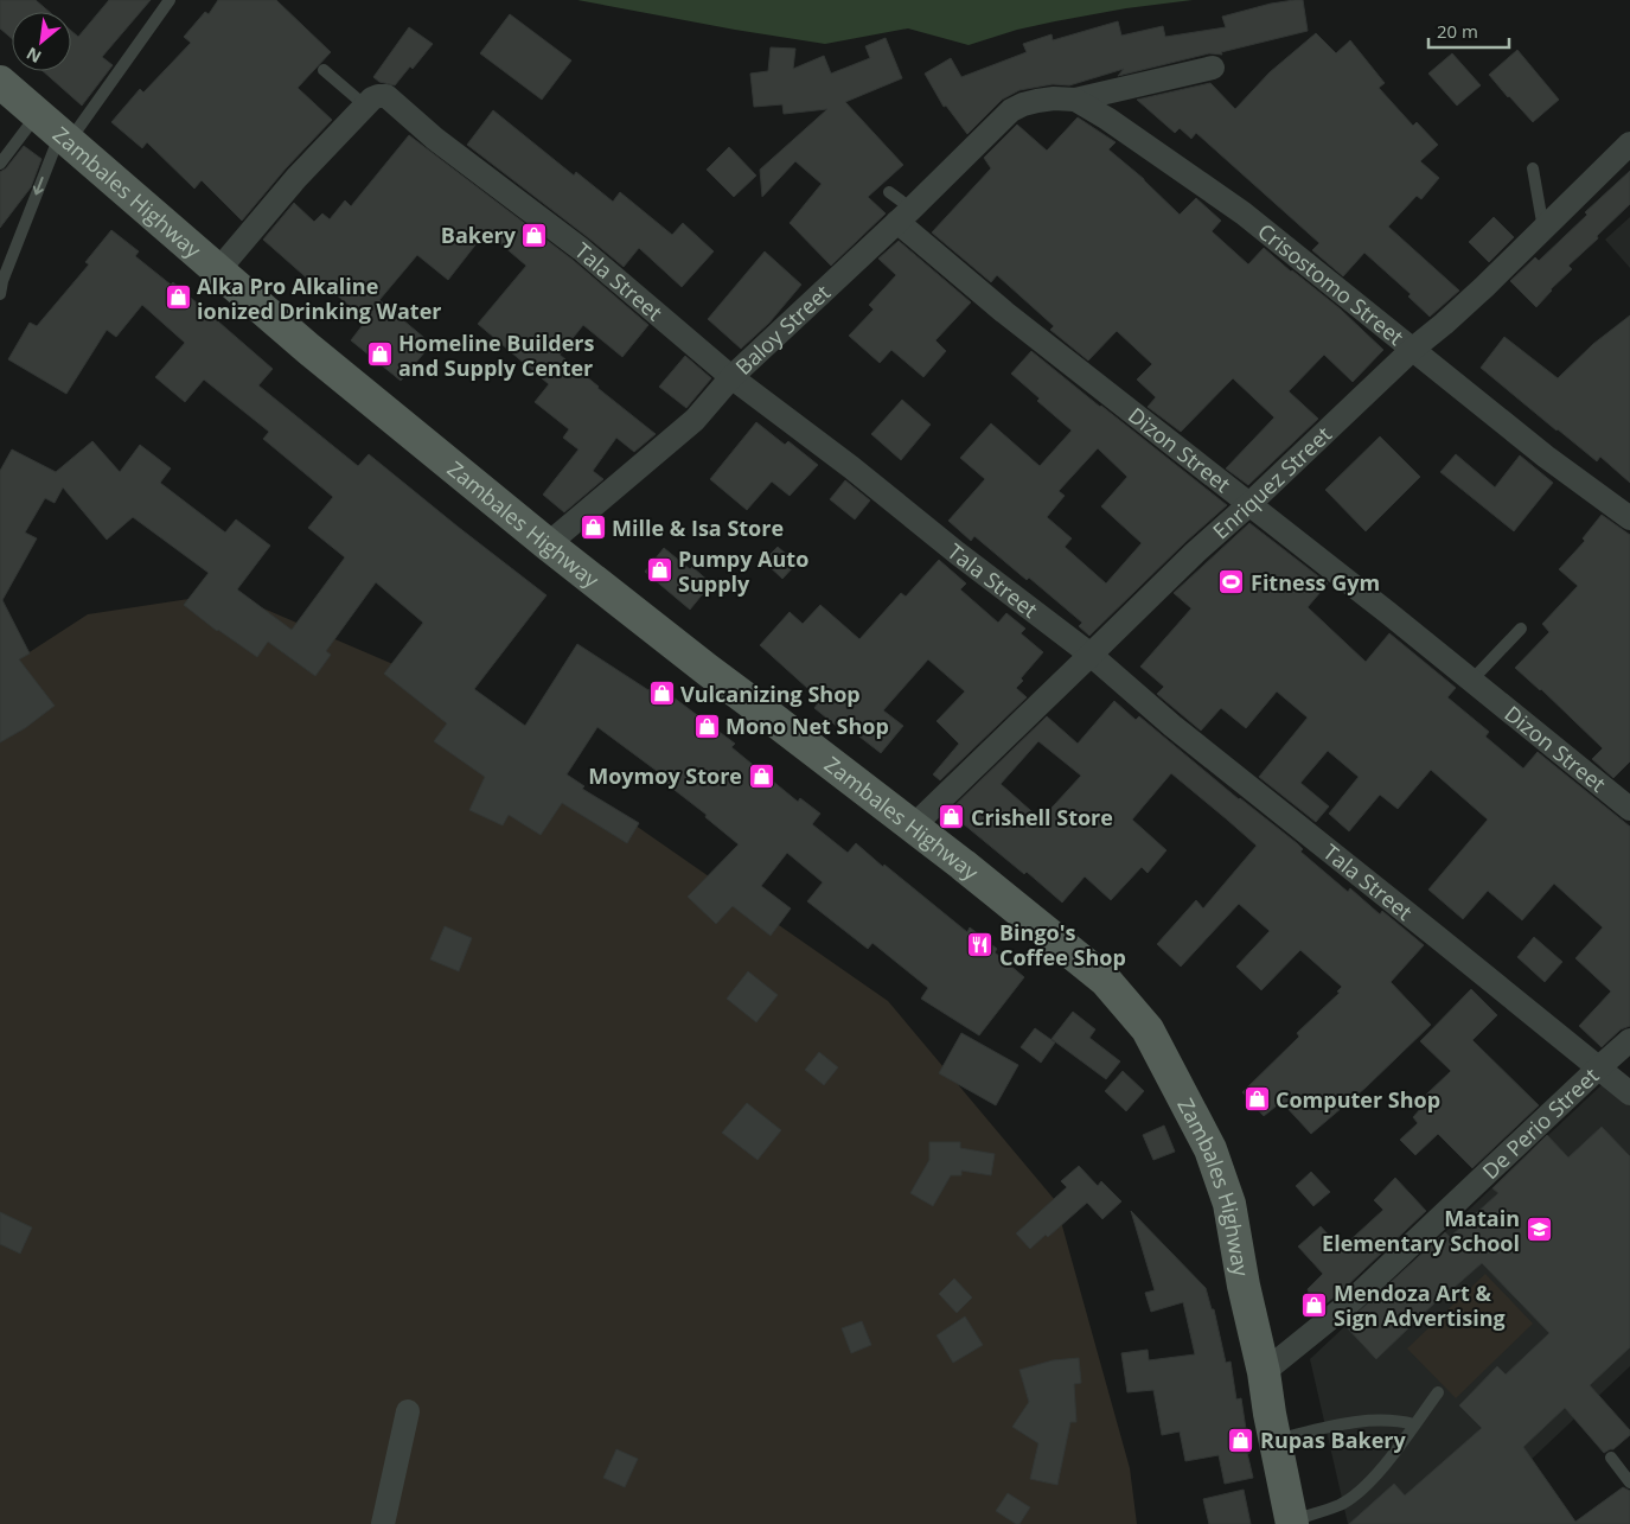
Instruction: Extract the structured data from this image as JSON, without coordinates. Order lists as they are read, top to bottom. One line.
{"streets":{"main road":["Zambales Highway"],"street":["Tala Street","Crisostomo Street","Baloy Street","Dizon Street","Enriquez Street","De Perio Street"]},"crossings":[["Zambales Highway","Baloy Street"],["Zambales Highway","Enriquez Street"],["Zambales Highway","De Perio Street"],["Tala Street","Baloy Street"],["Tala Street","Enriquez Street"],["Tala Street","De Perio Street"],["Crisostomo Street","Baloy Street"],["Crisostomo Street","Enriquez Street"],["Baloy Street","Dizon Street"],["Dizon Street","Enriquez Street"]],"places":{"shop":["Bakery","Alka Pro Alkaline ionized Drinking Water","Homeline Builders and Supply Center","Mille & Isa Store","Pumpy Auto Supply","Vulcanizing Shop","Mono Net Shop","Moymoy Store","Crishell Store","Computer Shop","Mendoza Art & Sign Advertising","Rupas Bakery"],"sports":["Fitness Gym"],"restaurant":["Bingo's Coffee Shop"],"school or university":["Matain Elementary School"]},"scale_bar":"20 m","north":"bottom left"}
